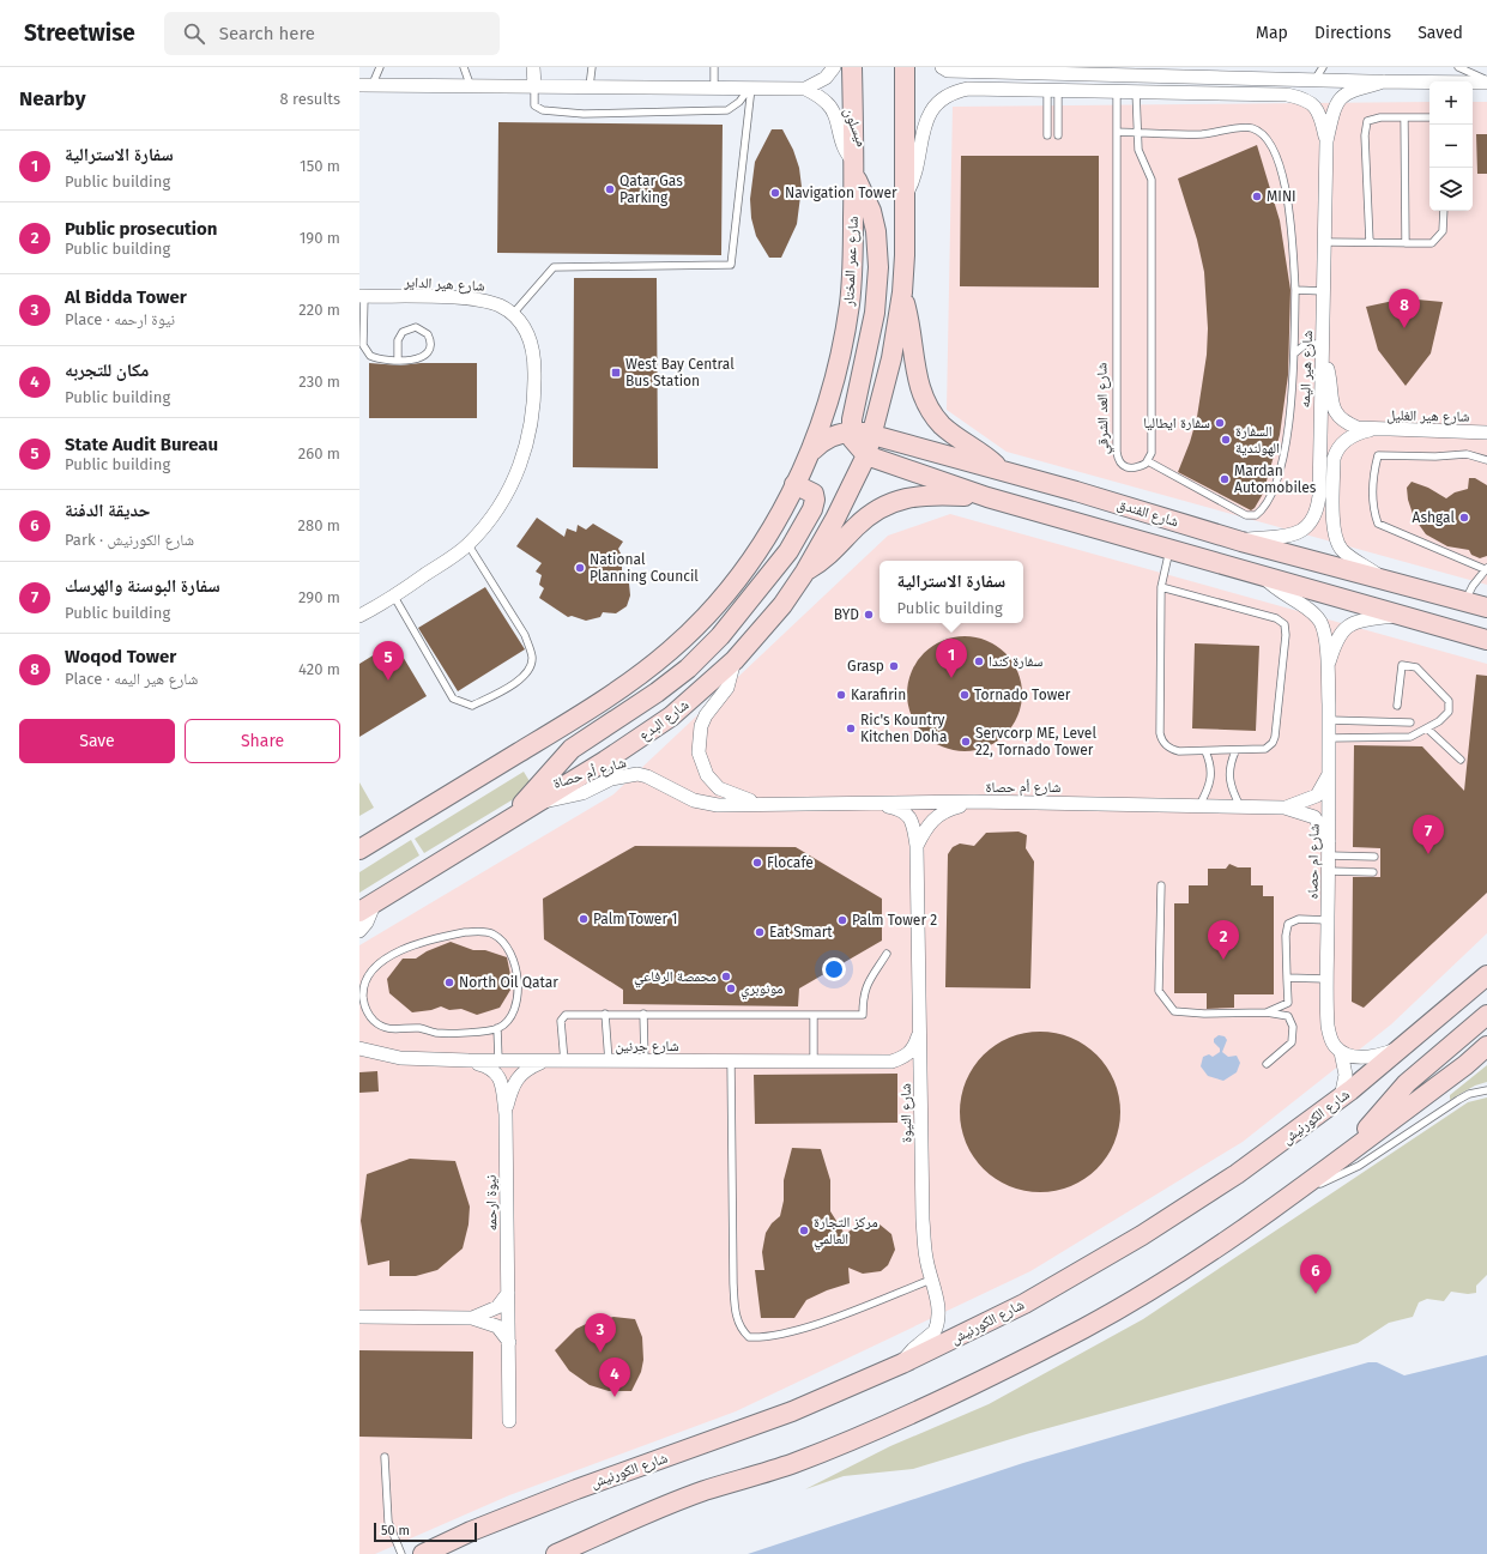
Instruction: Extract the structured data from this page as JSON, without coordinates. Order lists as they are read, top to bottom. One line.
{"streets":{"main road":["شارع عمر المختار","شارع الفندق","شارع البدع","شارع الكورنيش"],"street":["ميسلون","شارع هير الداير","شارع هير اليمه","شارع هير الغليل","شارع أم حصاة","شارع ام حصاه","شارع جرنين","شارع النيوة","نيوة ارحمه"],"lane":["شارع العد الشرقي"]},"crossings":[["ميسلون","شارع عمر المختار"],["شارع عمر المختار","شارع الفندق"],["شارع هير اليمه","شارع هير الغليل"],["شارع هير اليمه","شارع الفندق"],["شارع هير الغليل","شارع الفندق"],["شارع الفندق","شارع البدع"],["شارع الفندق","شارع ام حصاه"],["شارع البدع","شارع أم حصاة"],["شارع أم حصاة","شارع ام حصاه"],["شارع أم حصاة","شارع النيوة"],["شارع ام حصاه","شارع الكورنيش"],["شارع جرنين","شارع النيوة"],["شارع جرنين","نيوة ارحمه"],["شارع النيوة","شارع الكورنيش"]],"places":{"other":["Qatar Gas Parking","Navigation Tower","MINI","سفارة ايطاليا","السفارة الهولندية","Mardan Automobiles","Ashgal","National Planning Council","BYD","سفارة كندا","Grasp","Karafirin","Tornado Tower","Ric's Kountry Kitchen Doha","Servcorp ME, Level 22, Tornado Tower","Flocafe","Palm Tower 1","Palm Tower 2","Eat Smart","محمصة الرفاعي","North Oil Qatar","مونوبري","مركز التجارة العالمي"],"transit":["West Bay Central Bus Station"]},"scale_bar":"50 m","page":{"header":"Streetwise","search":"Search here","nav":["Map","Directions","Saved"],"heading":["Nearby","8 results"],"map_buttons":["+","−"],"list":[{"mark":"1","name":"سفارة الاسترالية","note":"Public building","value":"150 m"},{"mark":"2","name":"Public prosecution","note":"Public building","value":"190 m"},{"mark":"3","name":"Al Bidda Tower","note":"Place · نيوة ارحمه","value":"220 m"},{"mark":"4","name":"مكان للتجربه","note":"Public building","value":"230 m"},{"mark":"5","name":"State Audit Bureau","note":"Public building","value":"260 m"},{"mark":"6","name":"حديقة الدفنة","note":"Park · شارع الكورنيش","value":"280 m"},{"mark":"7","name":"سفارة البوسنة والهرسك","note":"Public building","value":"290 m"},{"mark":"8","name":"Woqod Tower","note":"Place · شارع هير اليمه","value":"420 m"}],"pins":["8","1","5","7","2","6","3","4"],"popup":["سفارة الاسترالية","Public building"],"buttons":["Save","Share"],"scale":"50 m"}}
